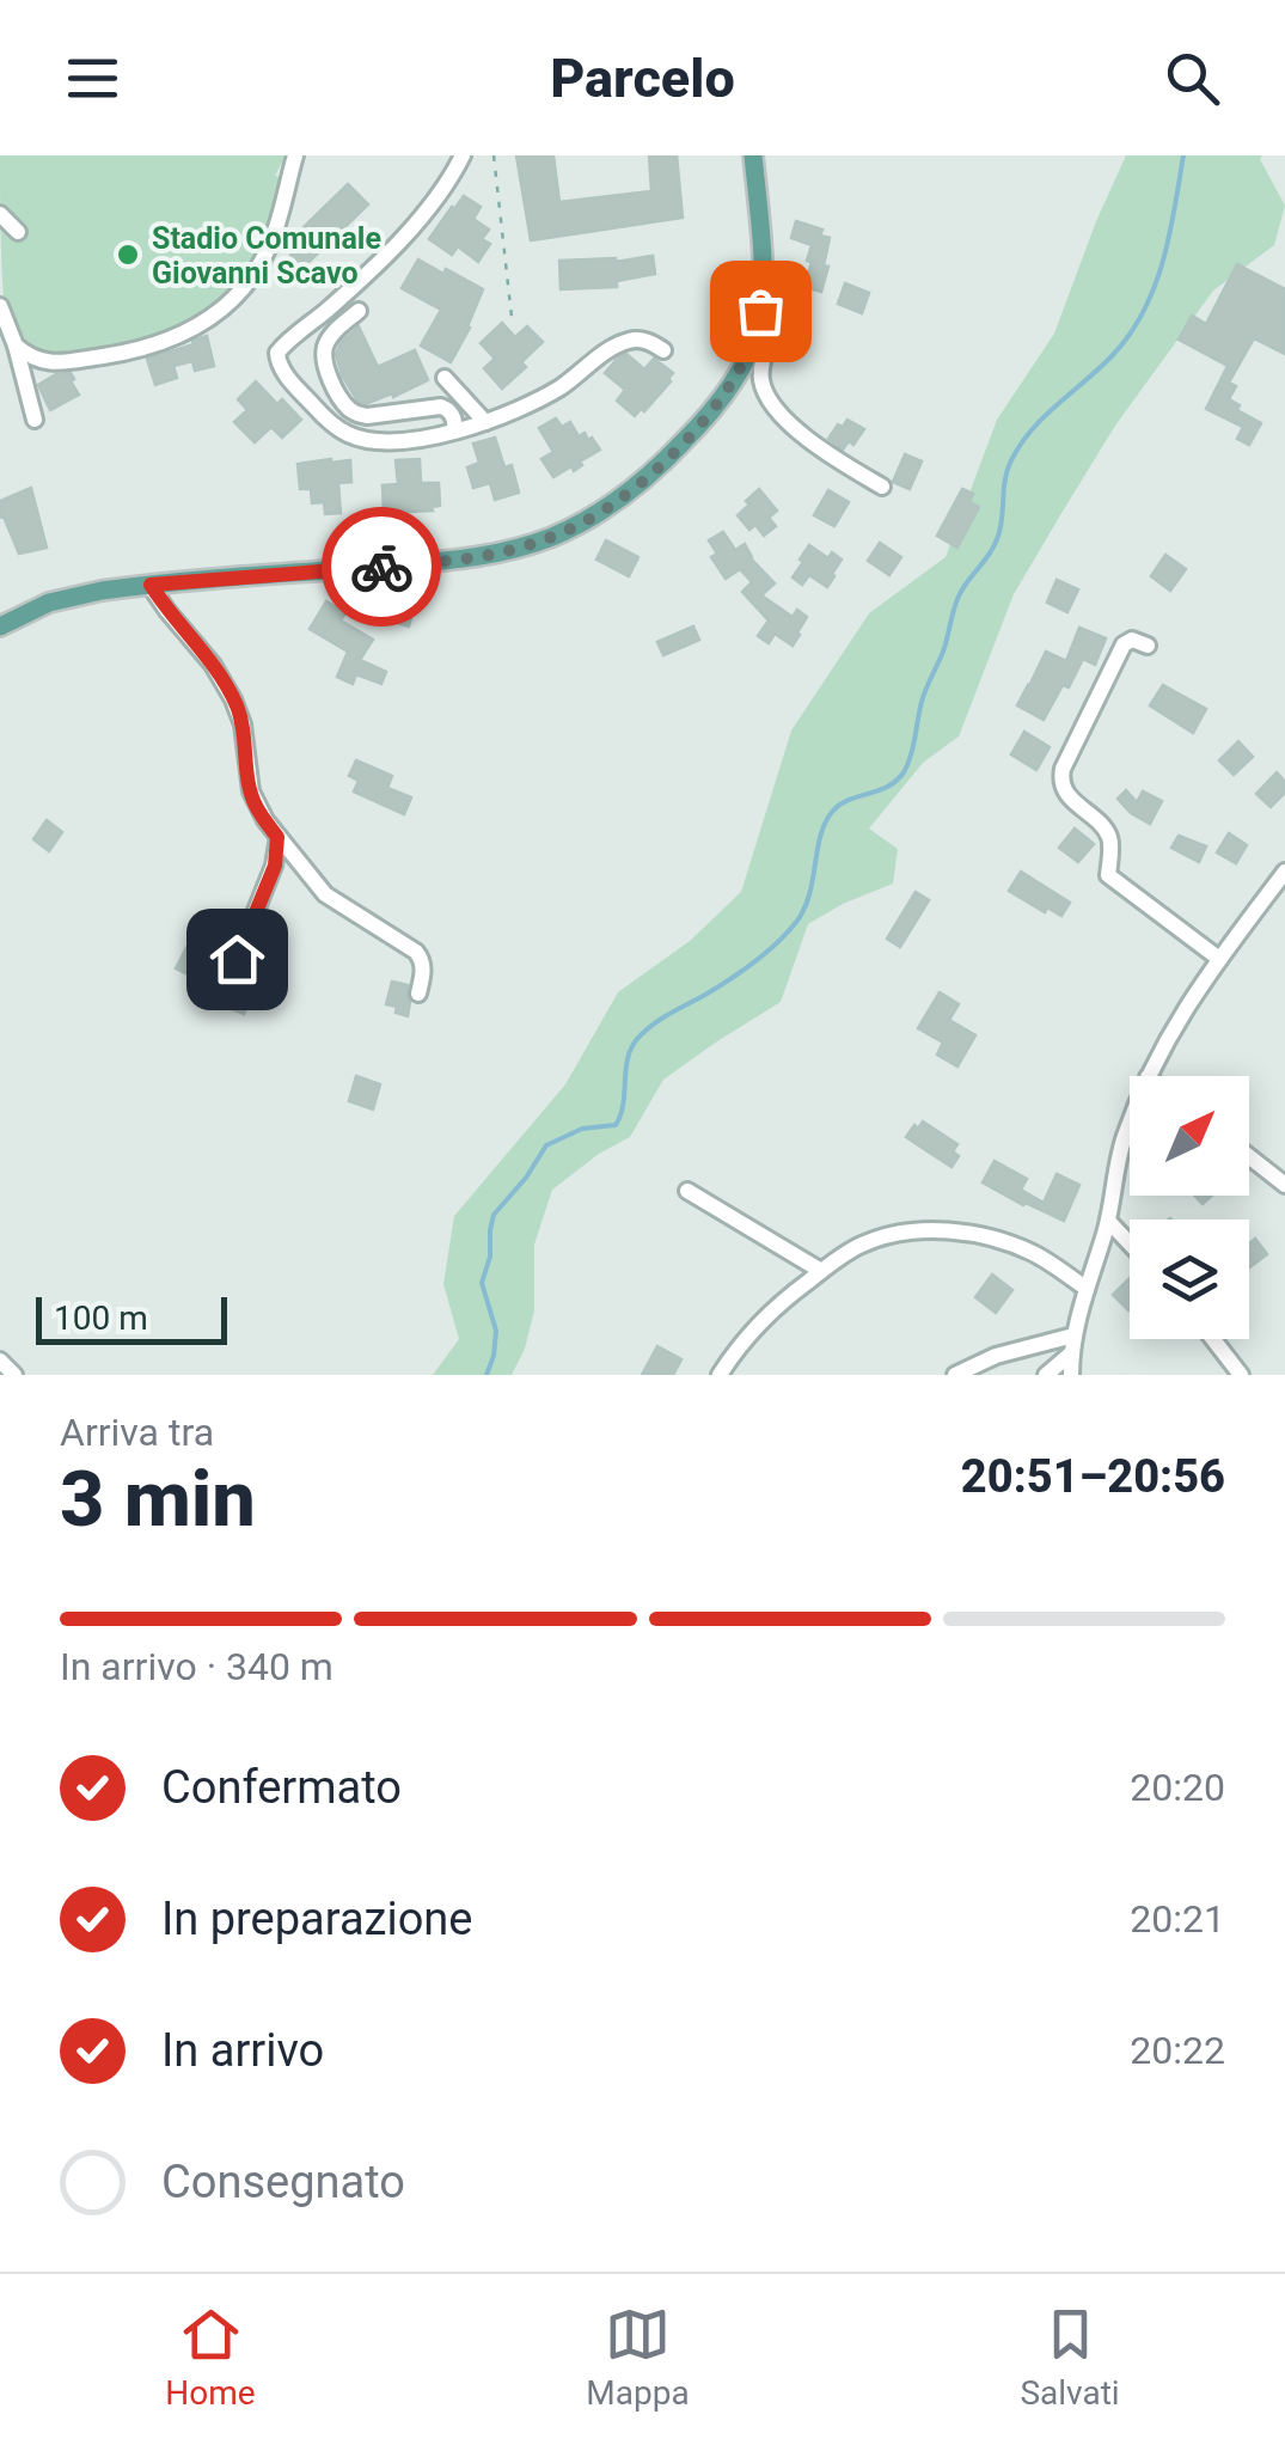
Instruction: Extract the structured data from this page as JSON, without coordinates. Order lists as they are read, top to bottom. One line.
{"places":["Stadio Comunale Giovanni Scavo"],"scale_bar":"100 m","north":"top right","page":{"header":"Parcelo","scale":"100 m","heading":["3 min","Arriva tra","20:51–20:56"],"bar":"In arrivo · 340 m","list":[["Confermato","20:20"],["In preparazione","20:21"],["In arrivo","20:22"],"Consegnato"],"tabs":["Home","Mappa","Salvati"]}}
